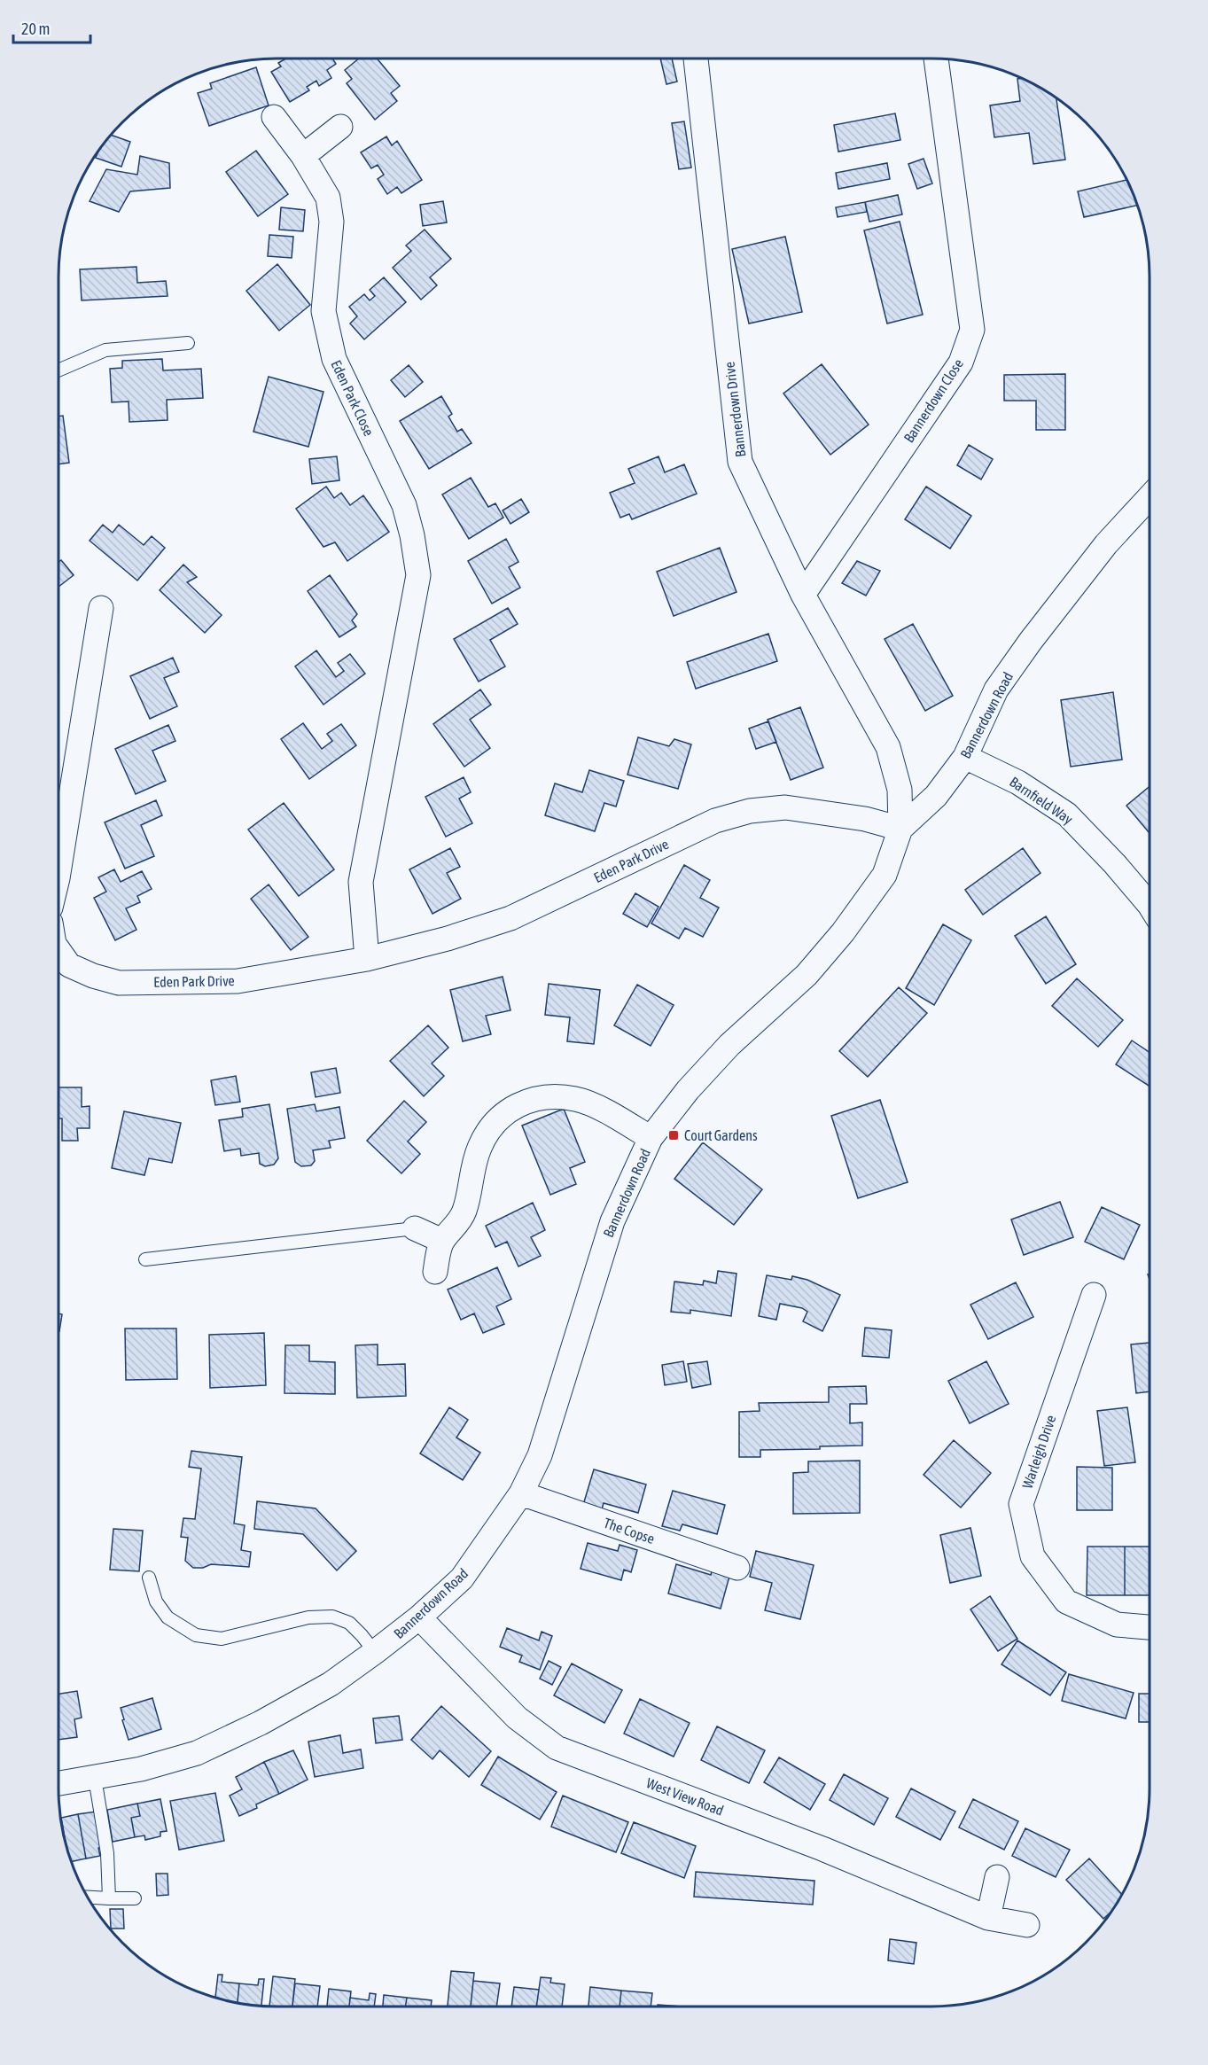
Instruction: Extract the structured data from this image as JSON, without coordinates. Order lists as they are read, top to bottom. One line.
{"streets":{"street":["Eden Park Close","Bannerdown Close","Bannerdown Drive","Bannerdown Road","Barnfield Way","Eden Park Drive","Warleigh Drive","The Copse","West View Road"]},"crossings":[["Eden Park Close","Eden Park Drive"],["Bannerdown Close","Bannerdown Drive"],["Bannerdown Drive","Bannerdown Road"],["Bannerdown Drive","Eden Park Drive"],["Bannerdown Road","Barnfield Way"],["Bannerdown Road","Eden Park Drive"],["Bannerdown Road","The Copse"],["Bannerdown Road","West View Road"]],"places":{"transit":["Court Gardens"]},"scale_bar":"20 m"}
